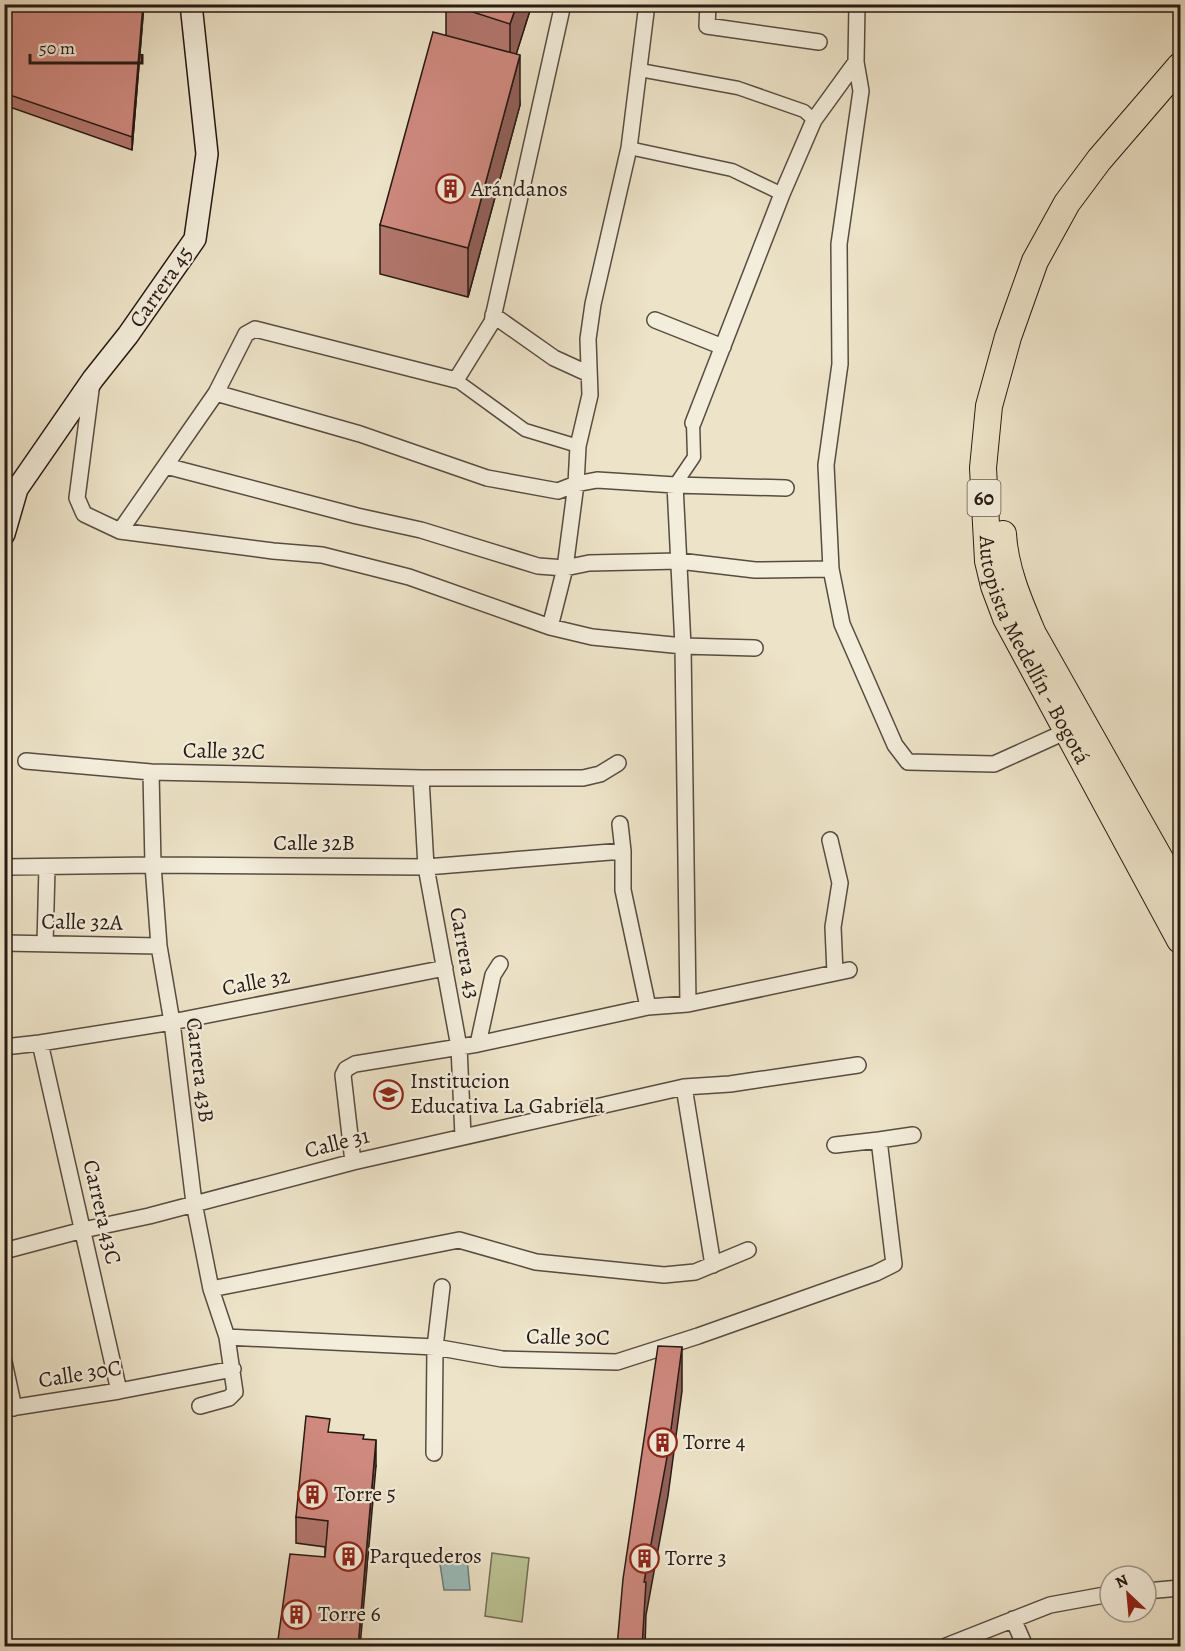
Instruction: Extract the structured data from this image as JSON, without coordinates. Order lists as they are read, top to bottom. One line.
{"streets":{"highway":["60","Autopista Medellín - Bogotá"],"main road":["Carrera 45"],"street":["Calle 32C","Calle 32B","Calle 32A","Carrera 43","Calle 32","Carrera 43B","Calle 31","Carrera 43C","Calle 30C"]},"crossings":[["Calle 32C","Carrera 43"],["Calle 32C","Carrera 43B"],["Calle 32B","Carrera 43"],["Calle 32B","Carrera 43B"],["Calle 32A","Carrera 43B"],["Carrera 43","Calle 32"],["Carrera 43","Calle 31"],["Calle 32","Carrera 43B"],["Calle 32","Carrera 43C"],["Carrera 43B","Calle 31"],["Carrera 43B","Calle 30C"],["Calle 31","Carrera 43C"],["Carrera 43C","Calle 30C"]],"places":{"building":["Arándanos","Torre 4","Torre 5","Parquederos","Torre 3","Torre 6"],"school or university":["Institucion Educativa La Gabriela"]},"scale_bar":"50 m","north":"top left"}
